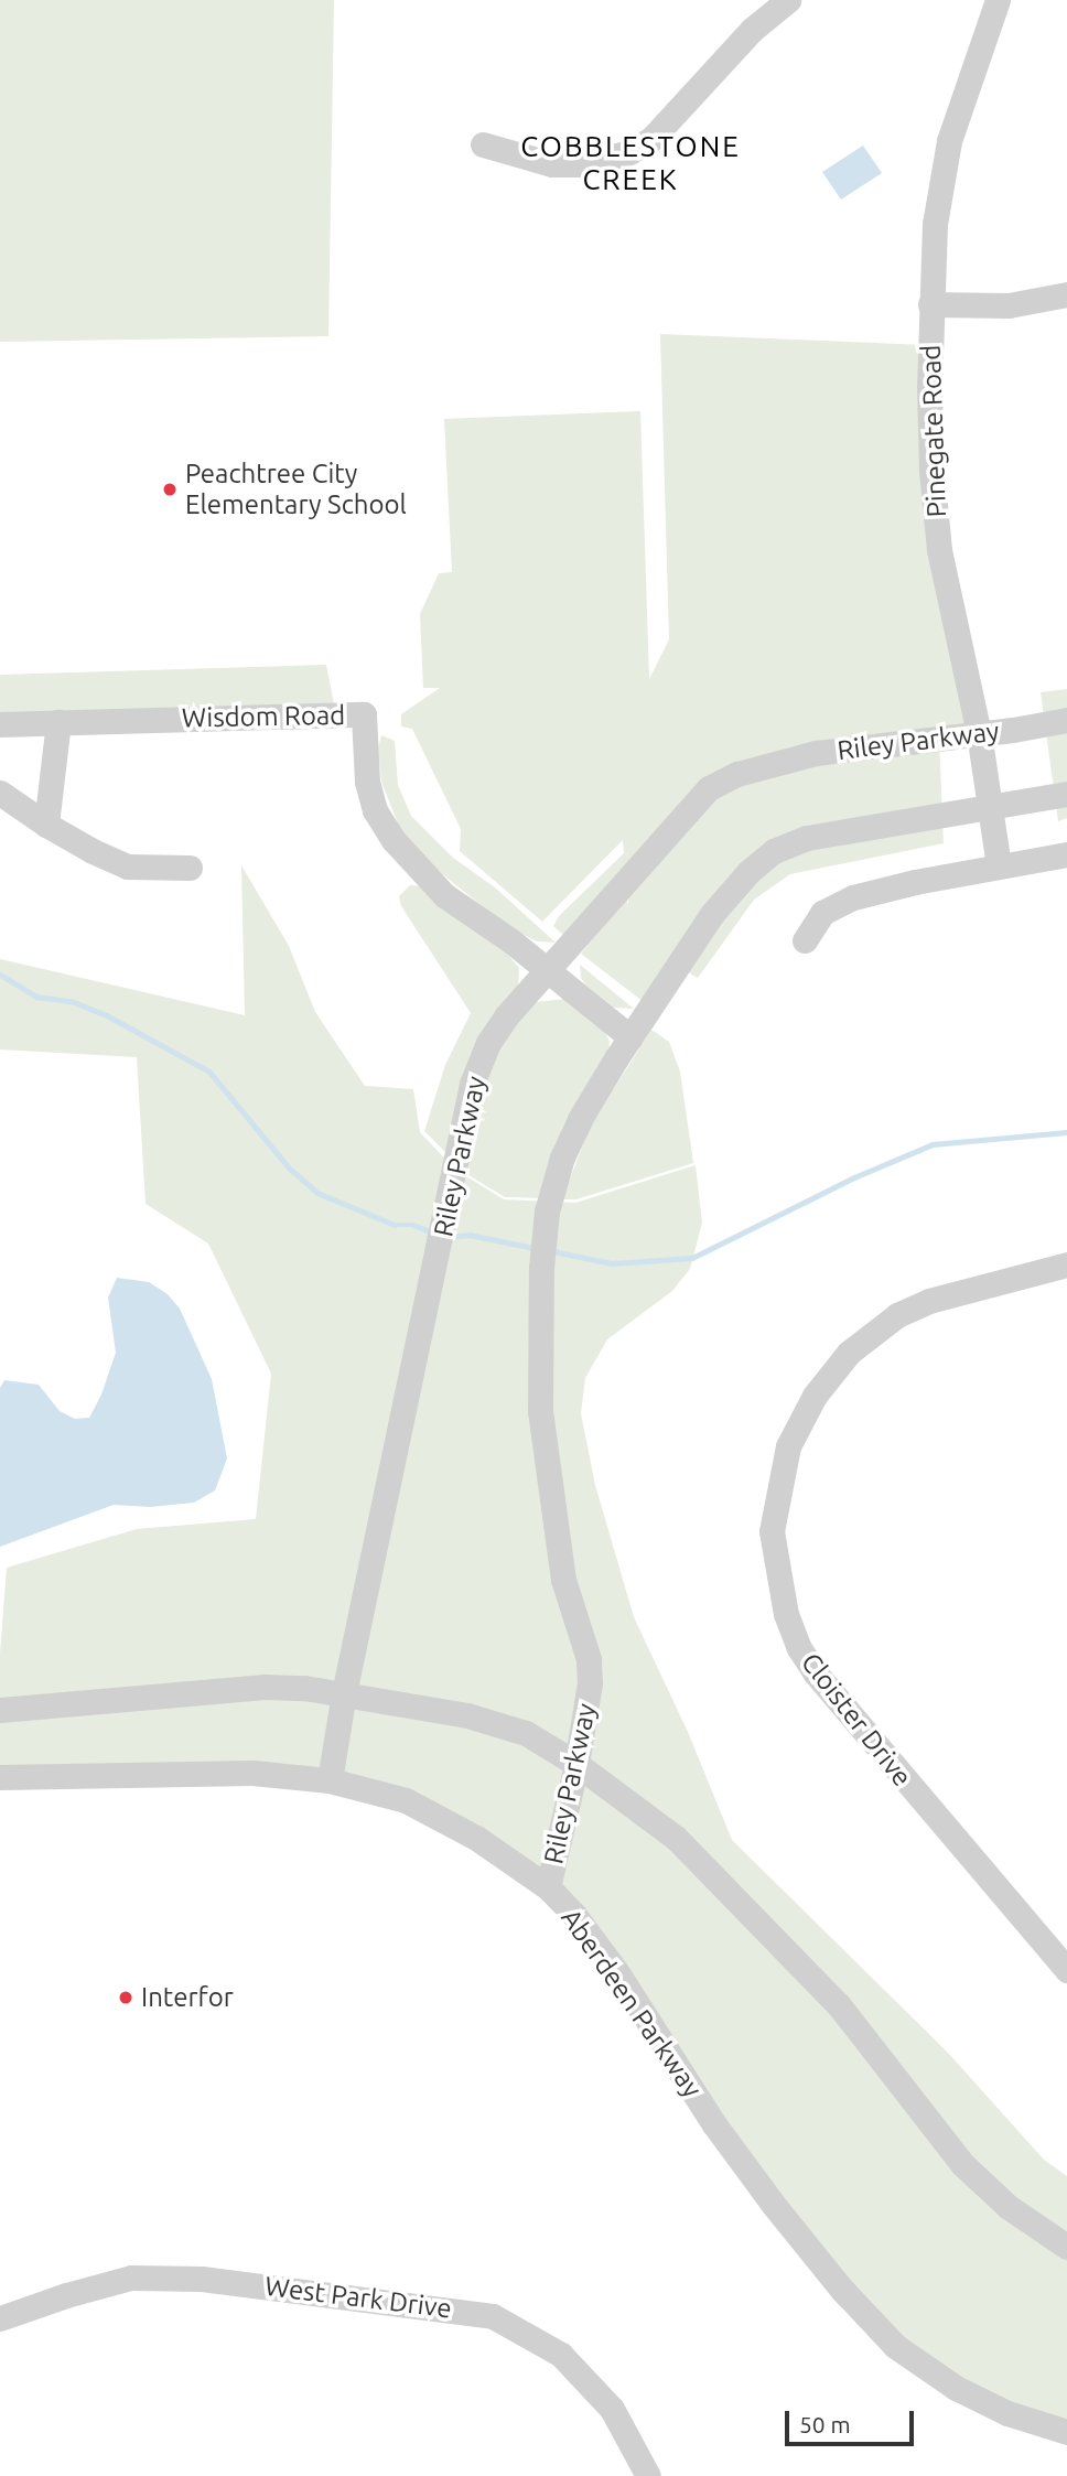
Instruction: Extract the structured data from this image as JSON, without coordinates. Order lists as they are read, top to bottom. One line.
{"streets":{"street":["Pinegate Road","Wisdom Road","Riley Parkway","Cloister Drive","Aberdeen Parkway","West Park Drive"]},"crossings":[["Pinegate Road","Riley Parkway"],["Wisdom Road","Riley Parkway"],["Riley Parkway","Aberdeen Parkway"]],"districts":["COBBLESTONE CREEK"],"places":["Peachtree City Elementary School","Interfor"],"scale_bar":"50 m"}
